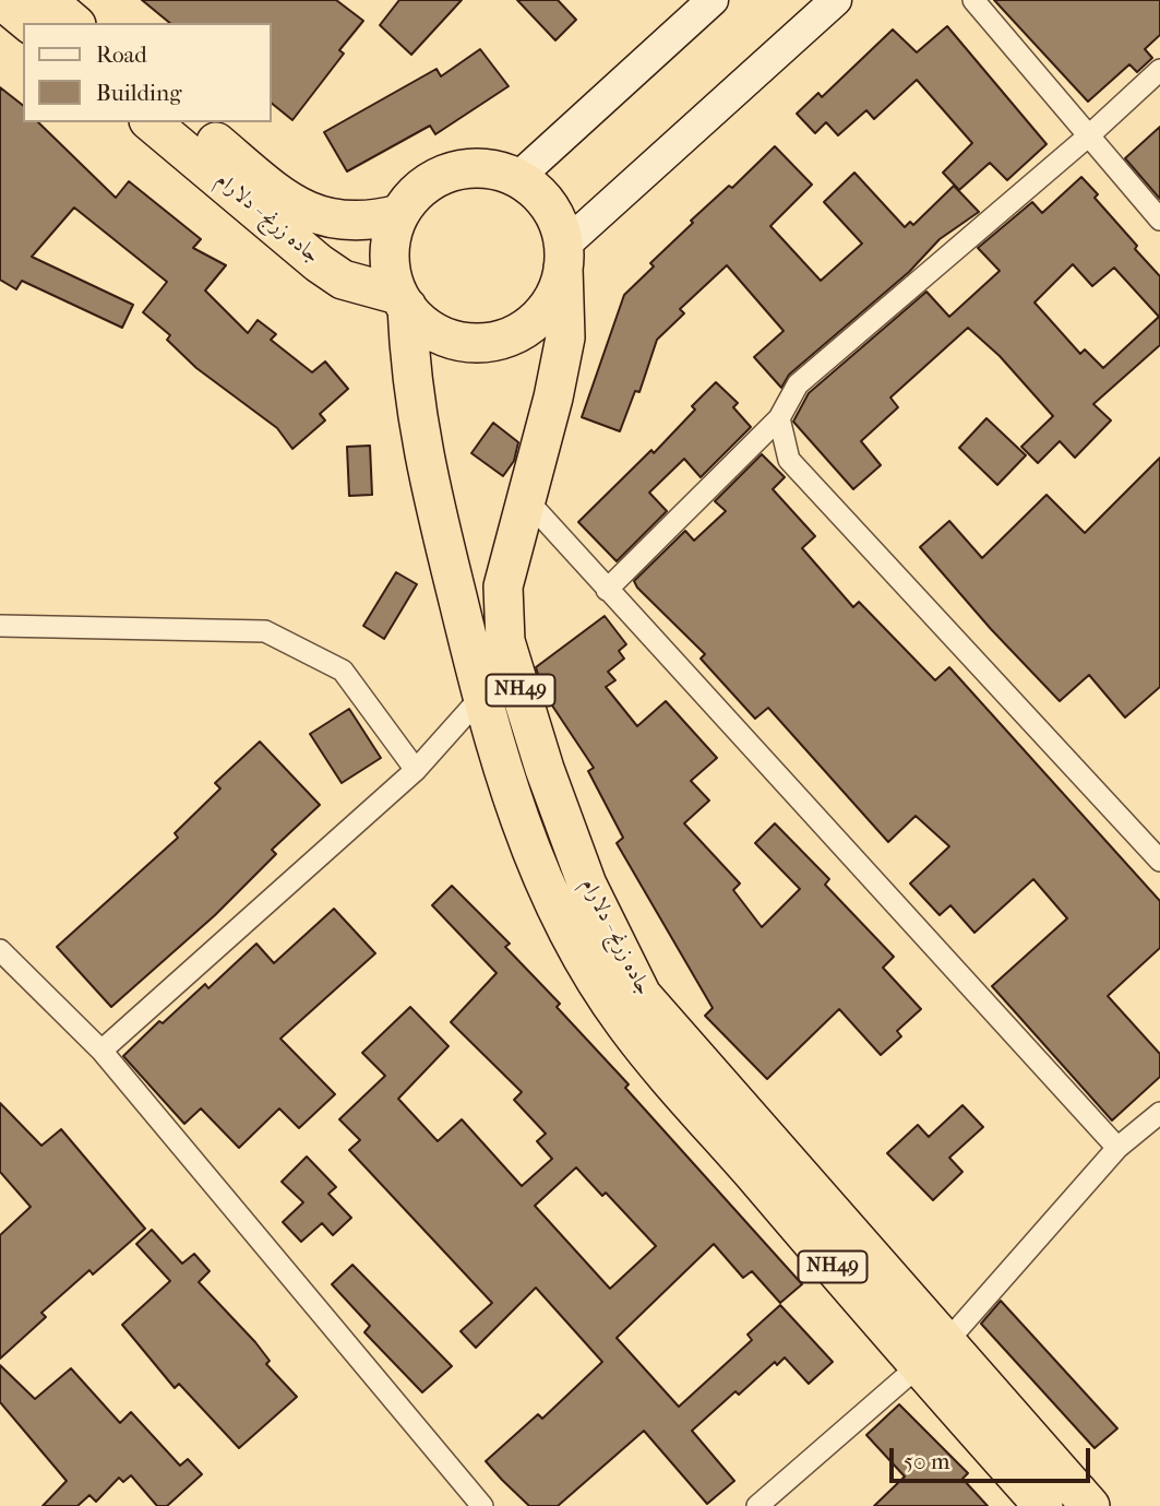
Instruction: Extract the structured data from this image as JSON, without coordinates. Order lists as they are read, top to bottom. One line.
{"streets":{"highway":["جاده زرنج - دلارام","NH49"]},"crossings":[["جاده زرنج - دلارام","NH49"]],"legend":["Road","Building"],"scale_bar":"50 m"}
